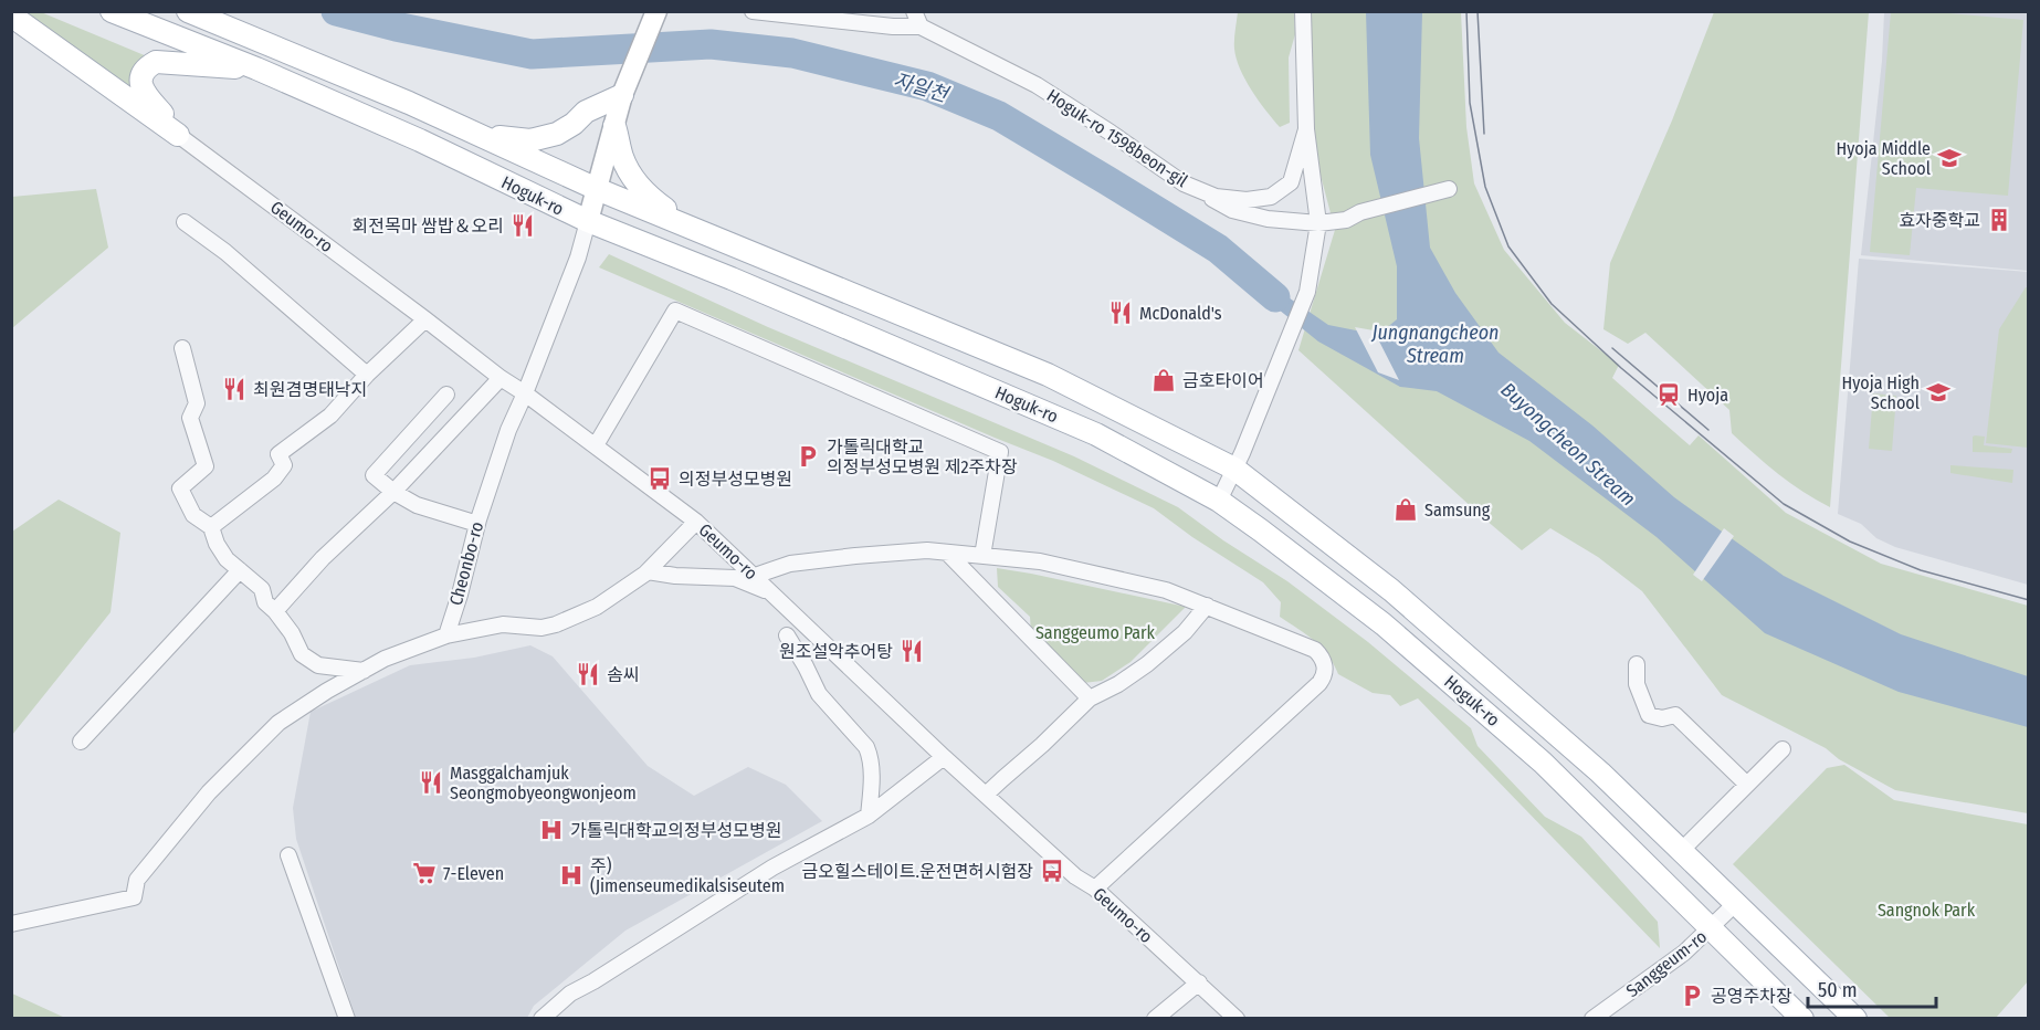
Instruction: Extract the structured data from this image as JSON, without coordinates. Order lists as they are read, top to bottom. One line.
{"streets":{"main road":["Hoguk-ro","Cheonbo-ro"],"street":["Hoguk-ro 1598beon-gil","Geumo-ro","Sanggeum-ro"]},"crossings":[["Hoguk-ro","Cheonbo-ro"],["Hoguk-ro","Sanggeum-ro"],["Geumo-ro","Cheonbo-ro"]],"water":["자일천","Jungnangcheon Stream","Buyongcheon Stream"],"parks":["Sanggeumo Park","Sangnok Park"],"places":{"school or university":["Hyoja Middle School","Hyoja High School"],"building":["효자중학교"],"restaurant":["회전목마 쌈밥＆오리","McDonald's","최원겸명태낙지","원조설악추어탕","솜씨","Masggalchamjuk Seongmobyeongwonjeom"],"shop":["금호타이어","Samsung"],"station":["Hyoja"],"parking":["가톨릭대학교 의정부성모병원 제2주차장","공영주차장"],"bus stop":["의정부성모병원","금오힐스테이트.운전면허시험장"],"hospital":["가톨릭대학교의정부성모병원","주) (Jimenseumedikalsiseutem"],"supermarket":["7-Eleven"]},"scale_bar":"50 m"}
